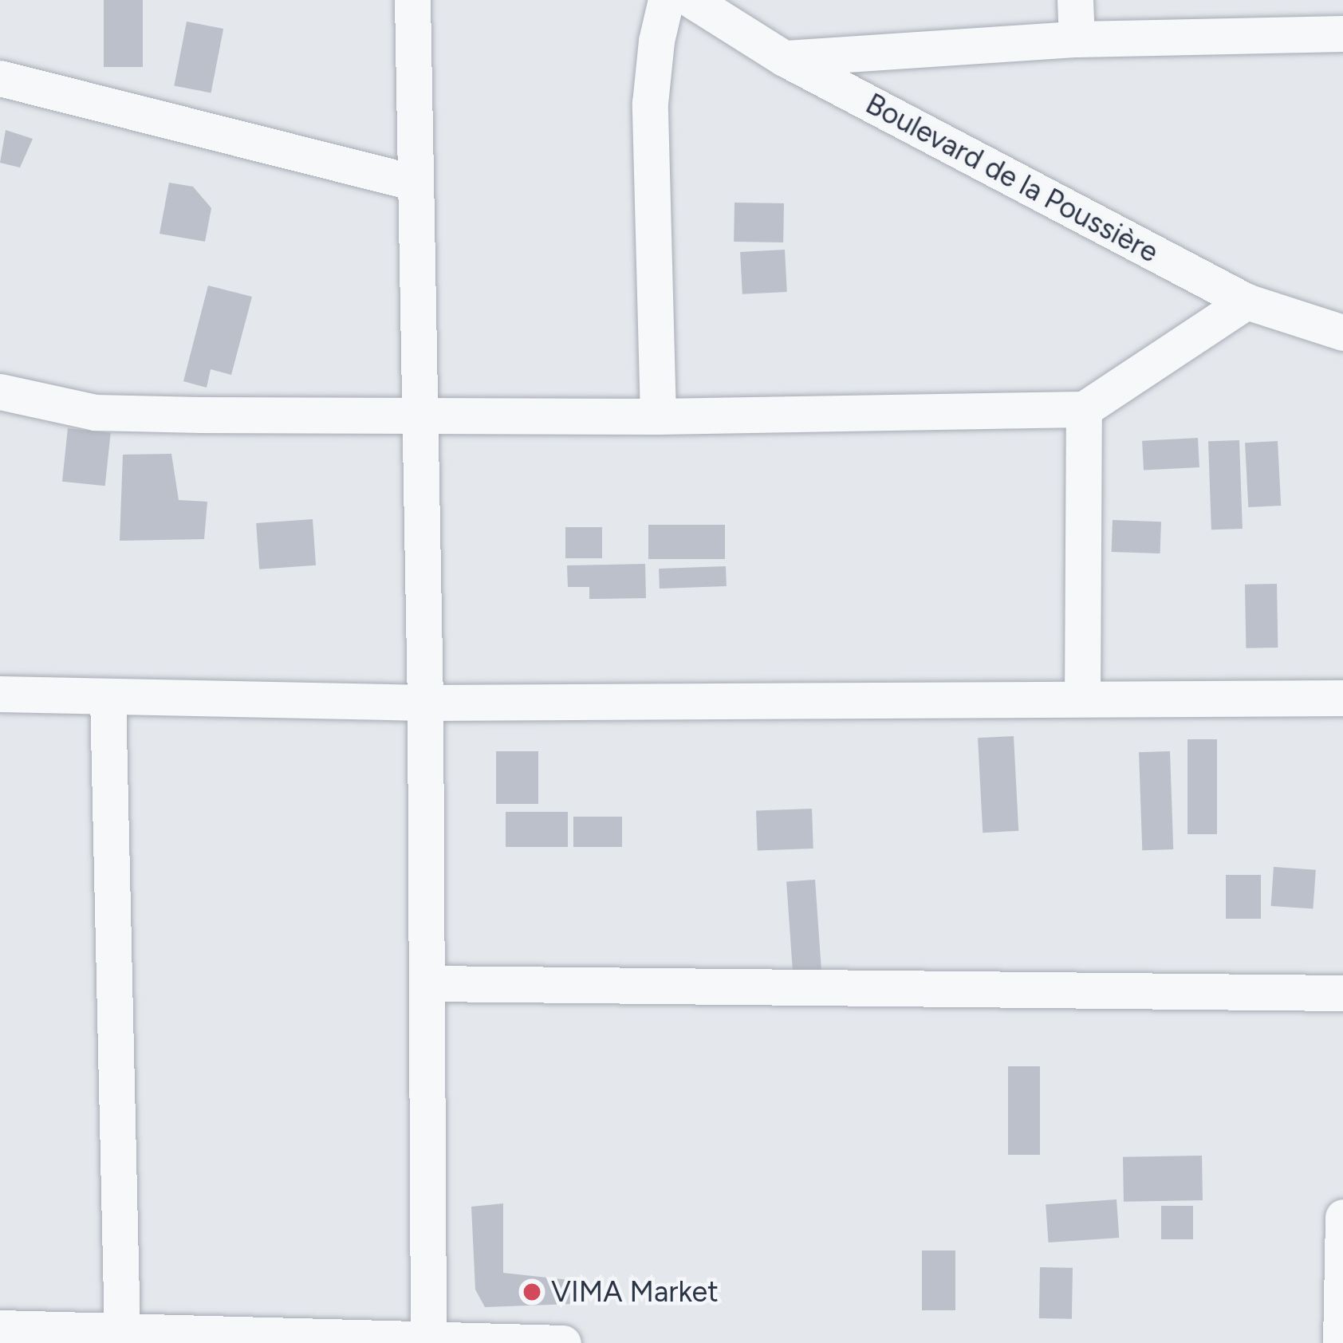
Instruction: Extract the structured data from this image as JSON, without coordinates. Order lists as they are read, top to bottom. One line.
{"streets":{"street":["Boulevard de la Poussière"]},"places":["VIMA Market"]}
